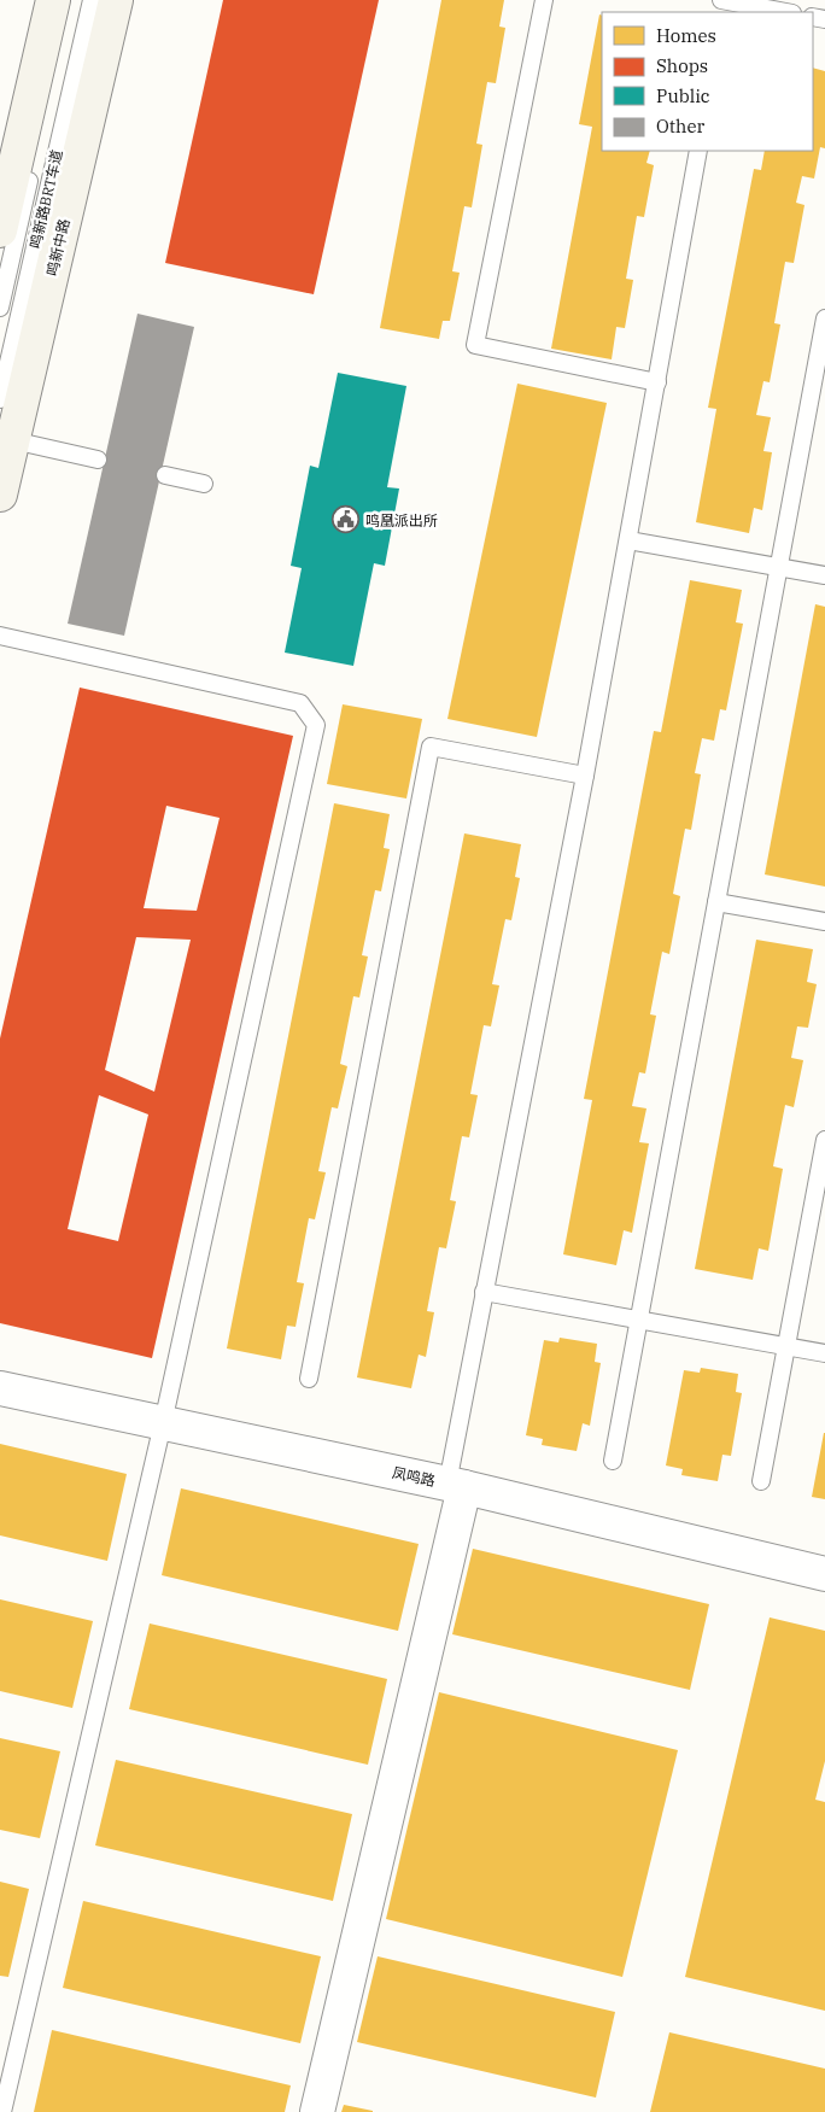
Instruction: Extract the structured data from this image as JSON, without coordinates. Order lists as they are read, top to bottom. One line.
{"streets":{"main road":["鸣新中路"],"street":["凤鸣路"],"lane":["鸣新路BRT车道"]},"places":{"public building":["鸣凰派出所"]},"legend":["Homes","Shops","Public","Other"]}
